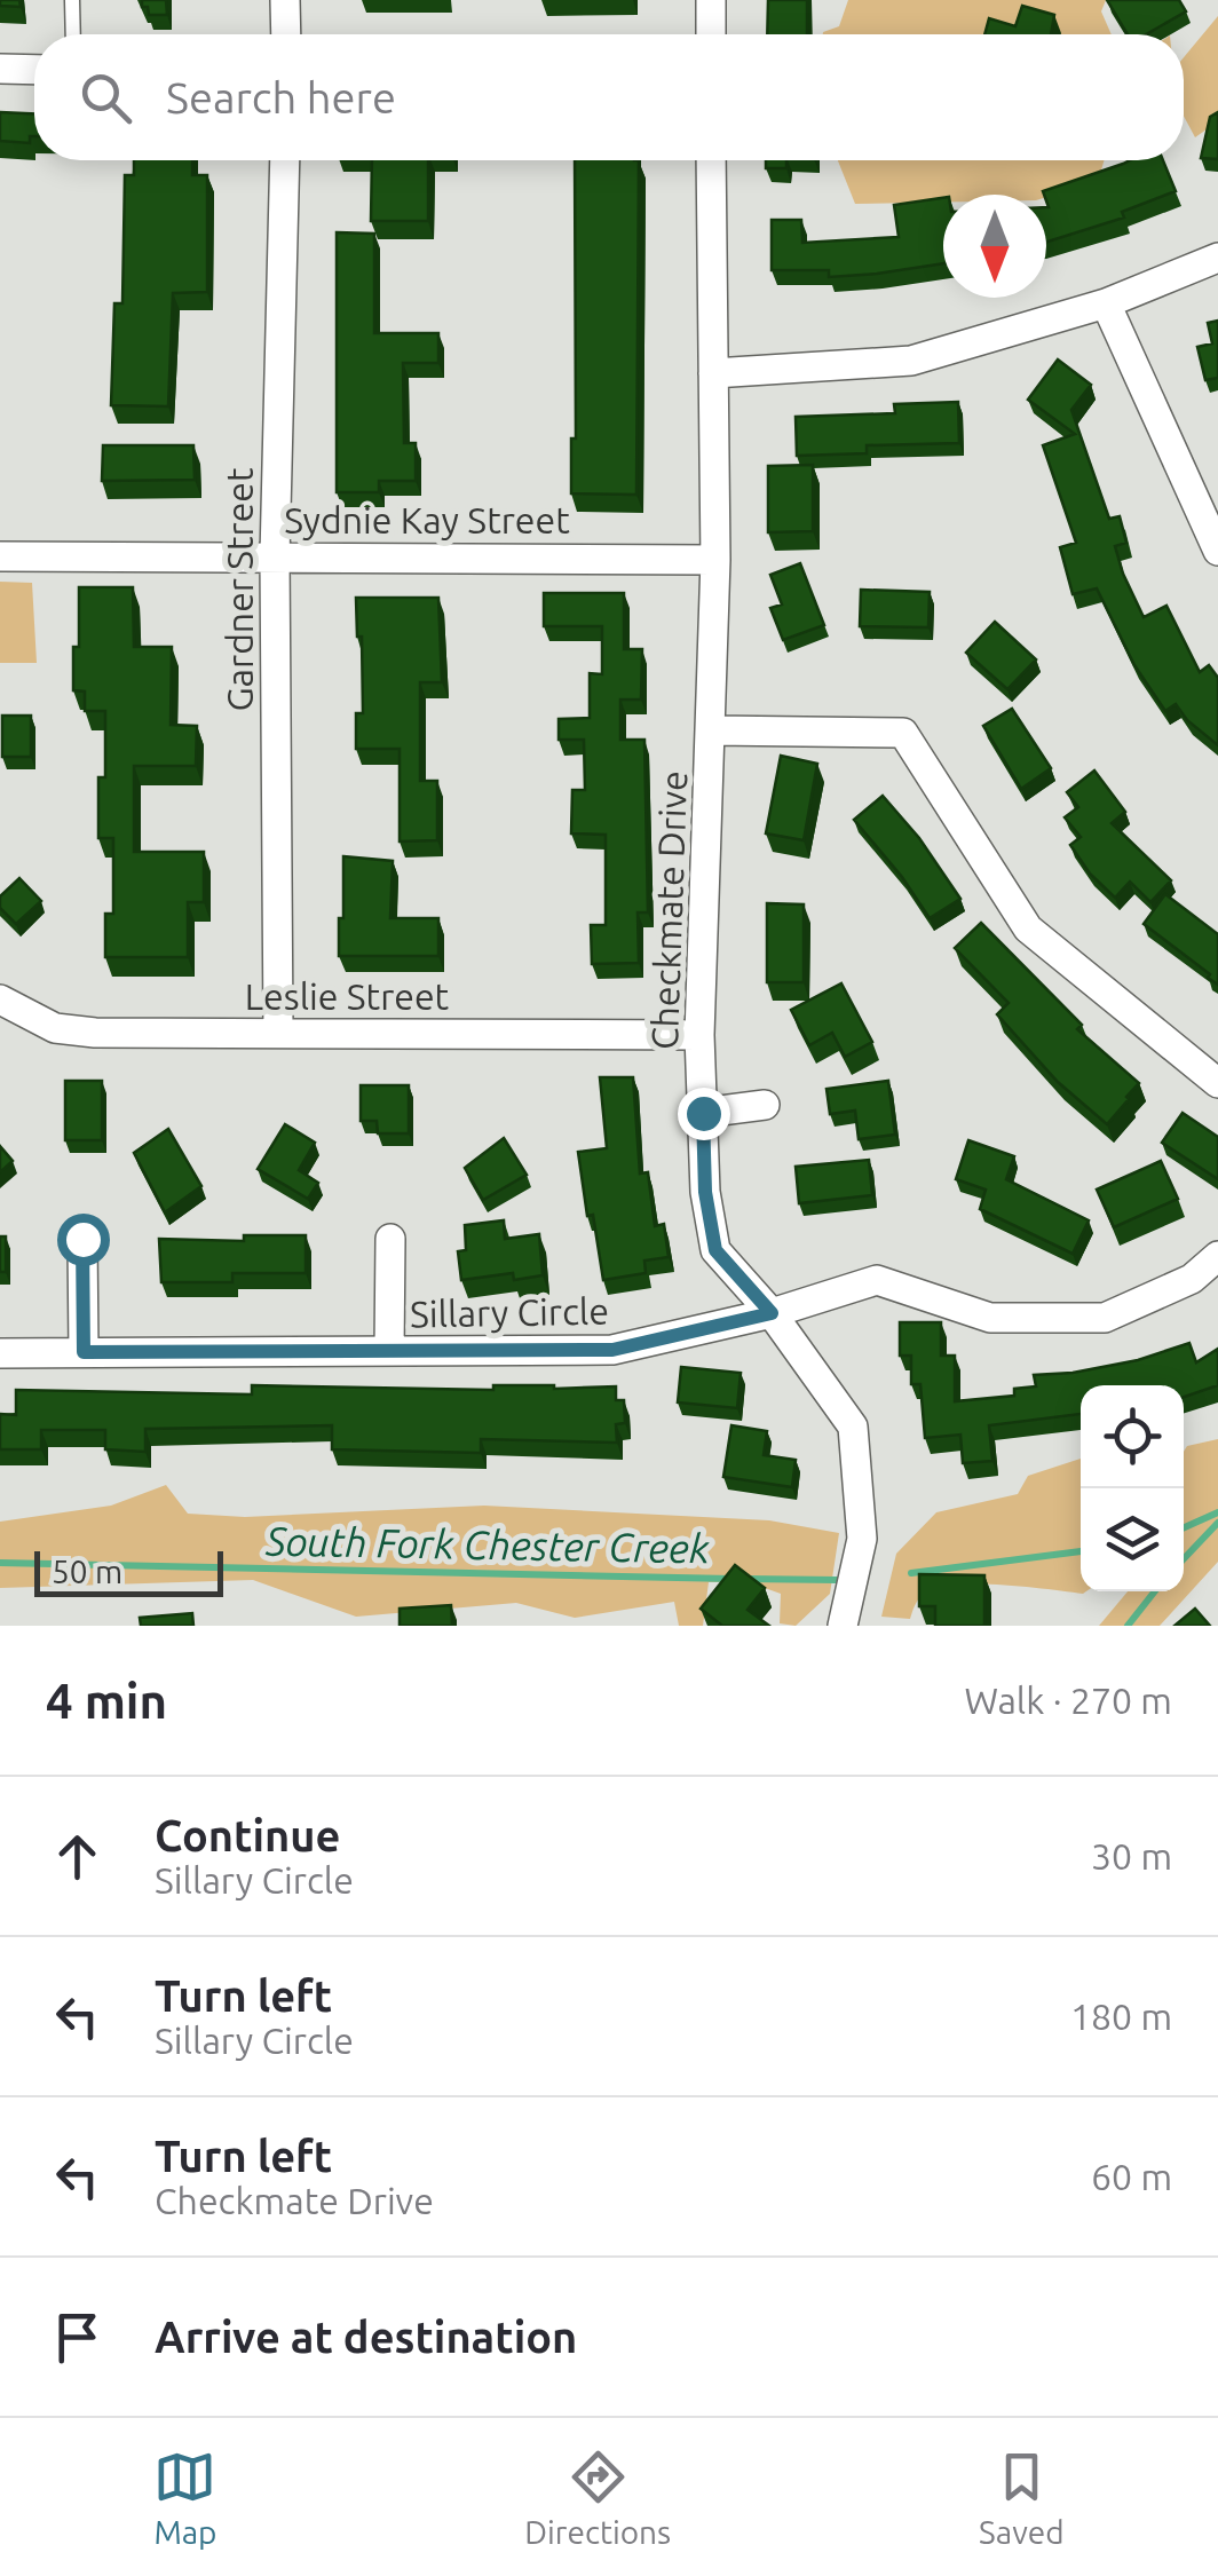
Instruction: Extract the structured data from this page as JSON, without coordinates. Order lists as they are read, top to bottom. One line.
{"streets":{"street":["Sydnie Kay Street","Gardner Street","Checkmate Drive","Leslie Street","Sillary Circle"]},"crossings":[["Sydnie Kay Street","Gardner Street"],["Sydnie Kay Street","Checkmate Drive"],["Gardner Street","Leslie Street"],["Checkmate Drive","Leslie Street"],["Checkmate Drive","Sillary Circle"]],"water":["South Fork Chester Creek"],"scale_bar":"50 m","north":"bottom","page":{"search":"Search here","scale":"50 m","heading":["4 min","Walk · 270 m"],"list":[["Continue","Sillary Circle","30 m"],["Turn left","Sillary Circle","180 m"],["Turn left","Checkmate Drive","60 m"],"Arrive at destination"],"nav":["Map","Directions","Saved"]}}
